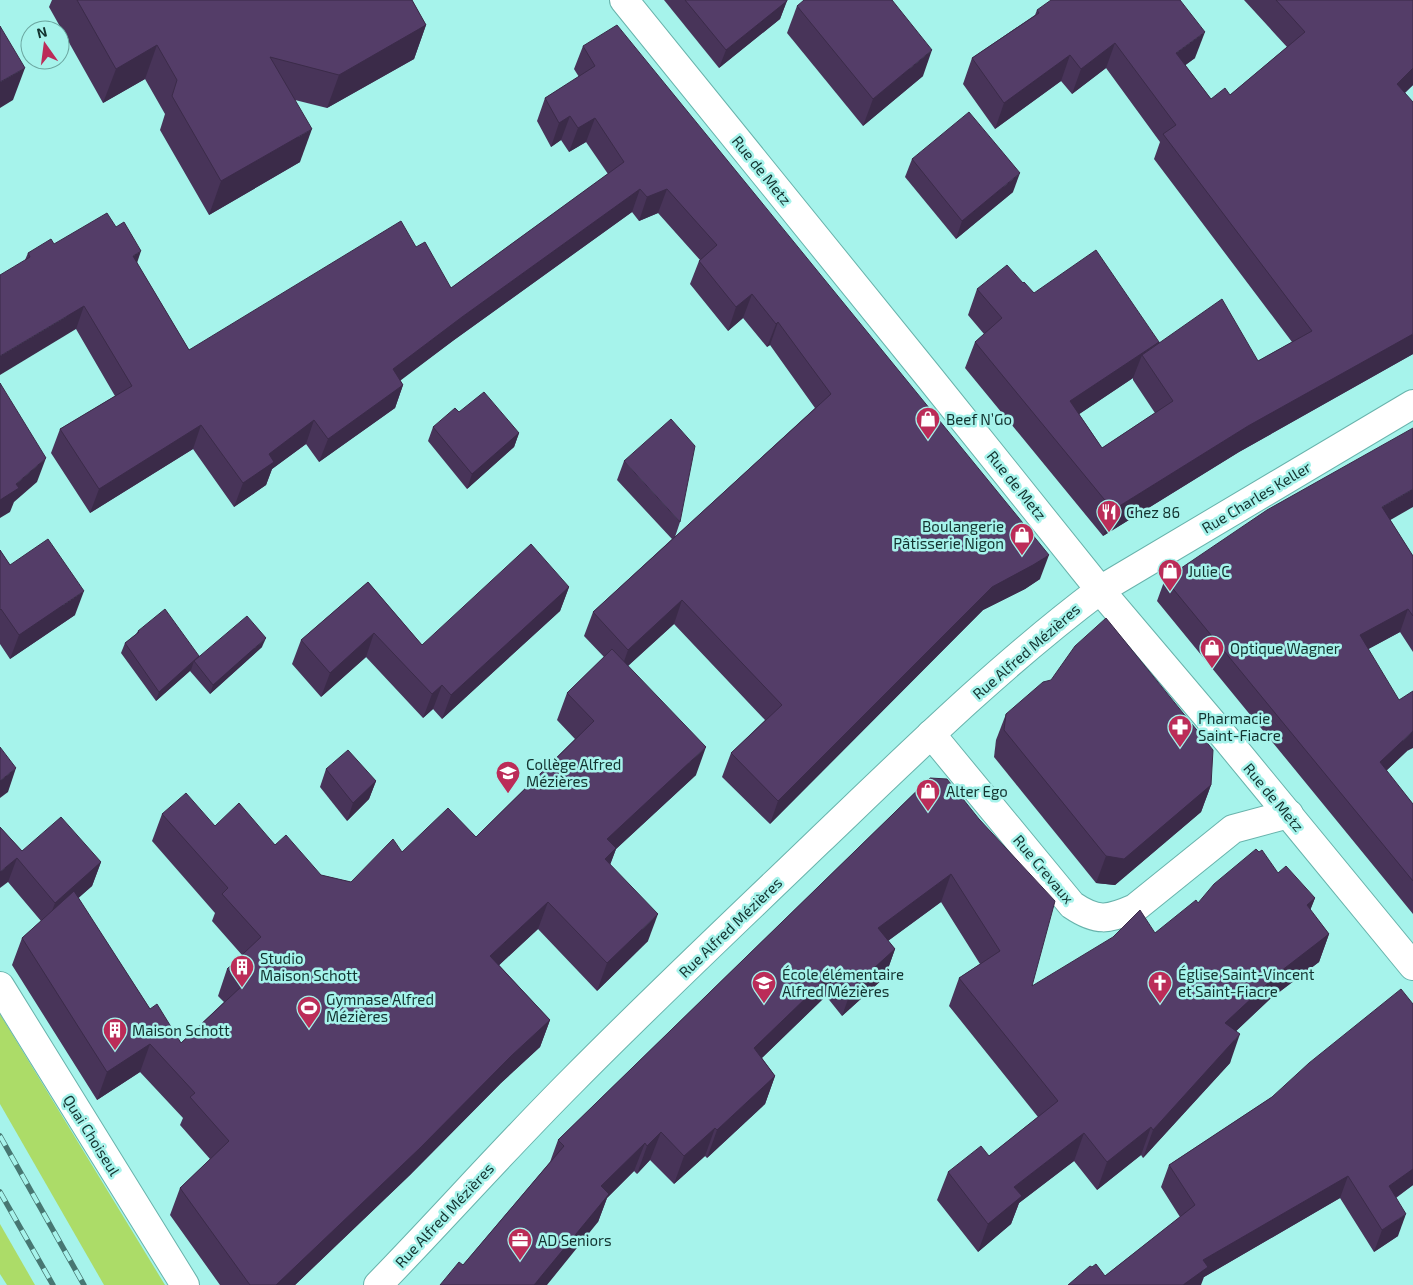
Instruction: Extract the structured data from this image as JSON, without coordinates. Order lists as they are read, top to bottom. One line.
{"streets":{"main road":["Rue de Metz","Rue Charles Keller","Rue Alfred Mézières","Rue Crevaux","Quai Choiseul"]},"crossings":[["Rue de Metz","Rue Charles Keller"],["Rue de Metz","Rue Alfred Mézières"],["Rue de Metz","Rue Crevaux"],["Rue Charles Keller","Rue Alfred Mézières"],["Rue Alfred Mézières","Rue Crevaux"]],"places":{"shop":["Beef N’Go","Boulangerie Pâtisserie Nigon","Julie C","Optique Wagner","Alter Ego"],"restaurant":["Chez 86"],"pharmacy":["Pharmacie Saint-Fiacre"],"school or university":["Collège Alfred Mézières","École élémentaire Alfred Mézières"],"building":["Studio Maison Schott","Maison Schott"],"church":["Église Saint-Vincent et Saint-Fiacre"],"sports":["Gymnase Alfred Mézières"],"office":["AD Seniors"]},"north":"top"}
